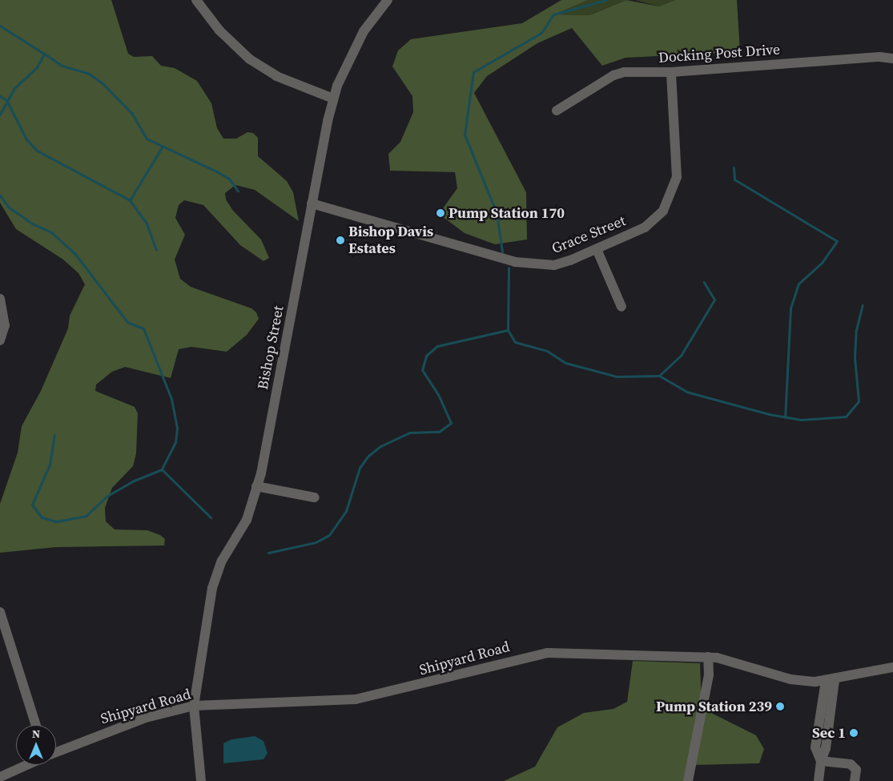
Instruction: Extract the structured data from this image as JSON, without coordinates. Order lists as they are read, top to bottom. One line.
{"streets":{"street":["Docking Post Drive","Grace Street","Bishop Street","Shipyard Road"]},"crossings":[["Docking Post Drive","Grace Street"],["Grace Street","Bishop Street"],["Bishop Street","Shipyard Road"]],"places":["Pump Station 170","Bishop Davis Estates","Pump Station 239","Sec 1"],"north":"top"}
